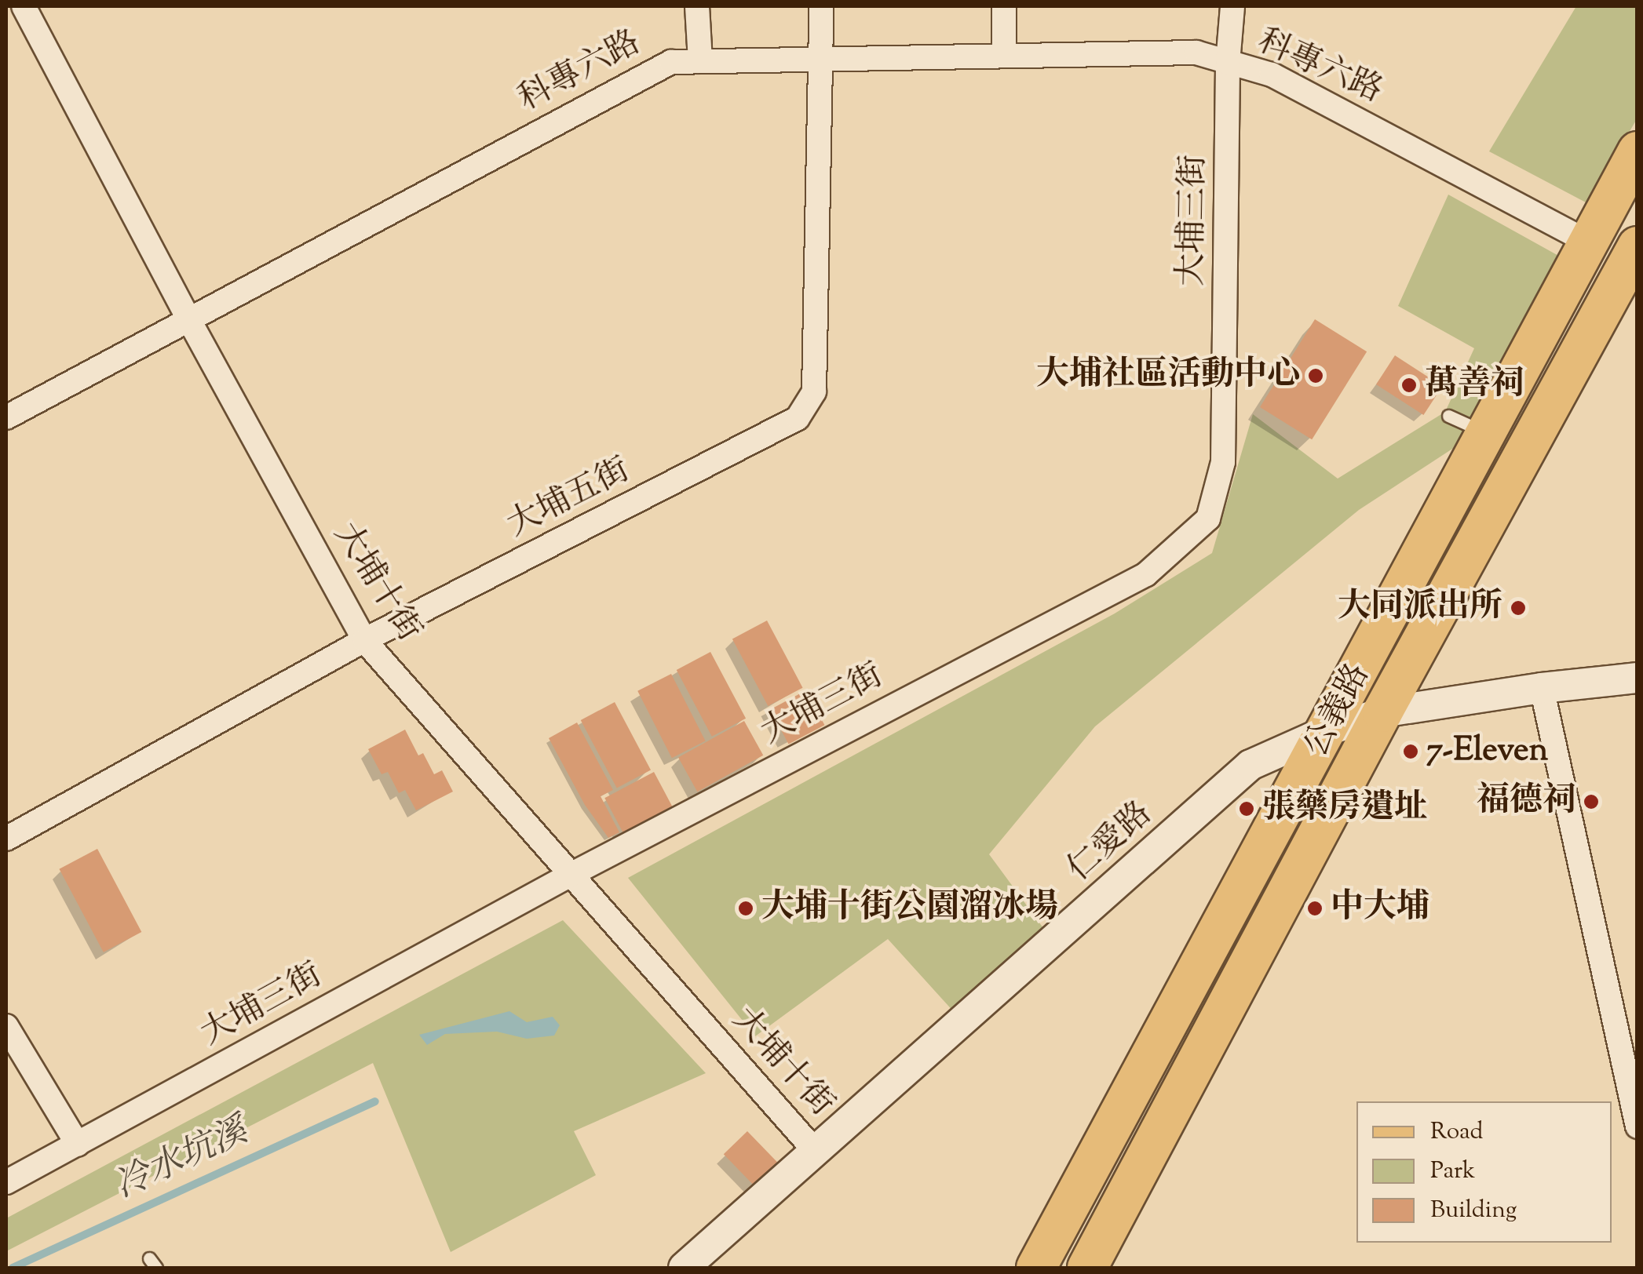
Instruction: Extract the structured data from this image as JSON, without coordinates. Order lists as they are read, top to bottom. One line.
{"streets":{"main road":["公義路"],"street":["科專六路","大埔三街","大埔五街","大埔十街","仁愛路"]},"crossings":[["科專六路","大埔三街"],["科專六路","大埔五街"],["科專六路","大埔十街"],["科專六路","公義路"],["大埔三街","大埔十街"],["大埔五街","大埔十街"],["大埔十街","仁愛路"],["公義路","仁愛路"]],"water":["冷水坑溪"],"places":["大埔社區活動中心","萬善祠","大同派出所","7-Eleven","福德祠","張藥房遺址","大埔十街公園溜冰場","中大埔"],"legend":["Road","Park","Building"]}
